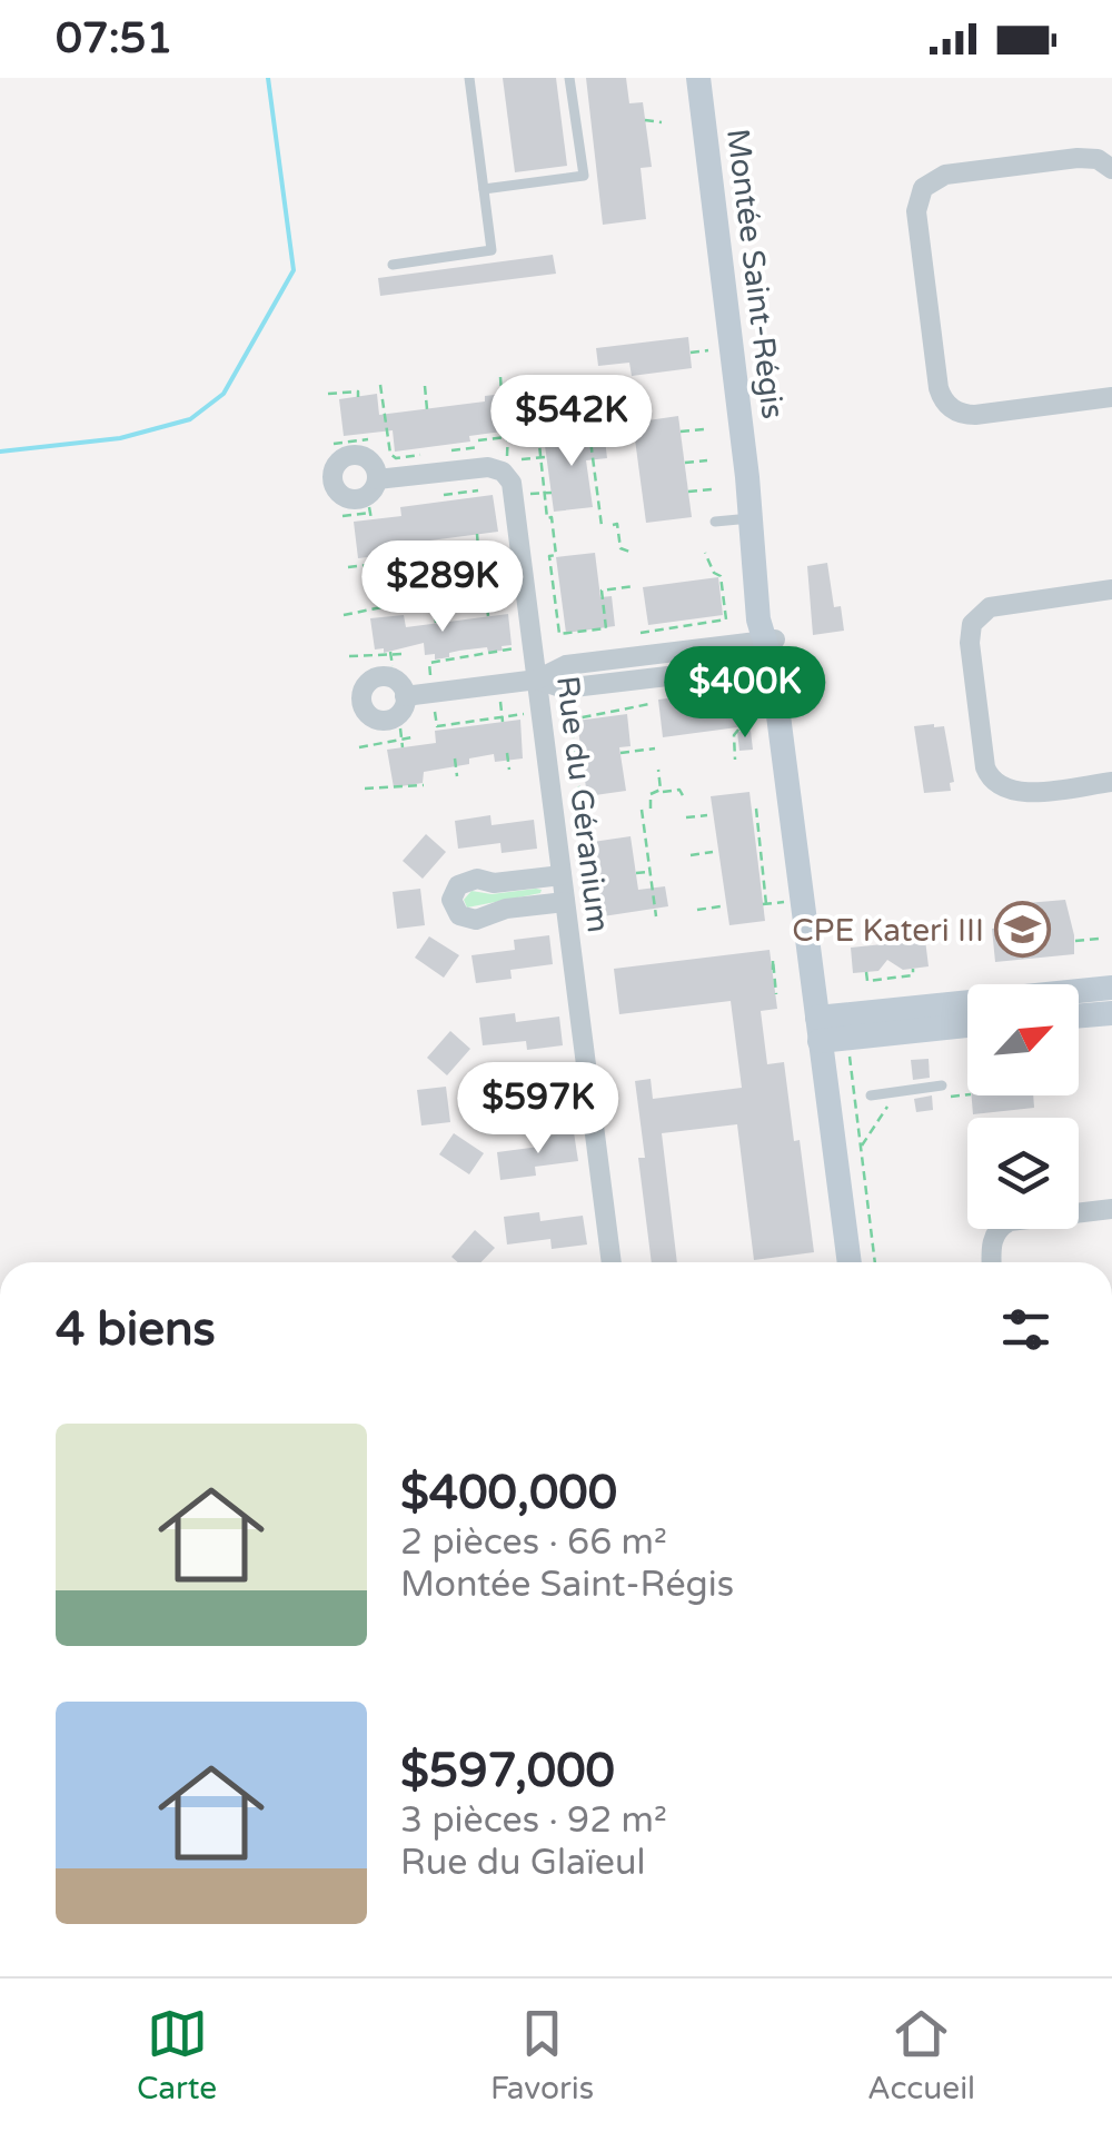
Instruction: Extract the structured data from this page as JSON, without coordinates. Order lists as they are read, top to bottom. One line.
{"streets":{"street":["Montée Saint-Régis","Rue du Géranium"]},"places":{"school or university":["CPE Kateri III"]},"north":"top right","page":{"status":"07:51","price":["$542K","$289K","$400K","$597K"],"heading":"4 biens","list":[{"name":"$400,000","note":"2 pièces · 66 m² · Montée Saint-Régis"},{"name":"$597,000","note":"3 pièces · 92 m² · Rue du Glaïeul"}],"tabs":["Carte","Favoris","Accueil"]}}
